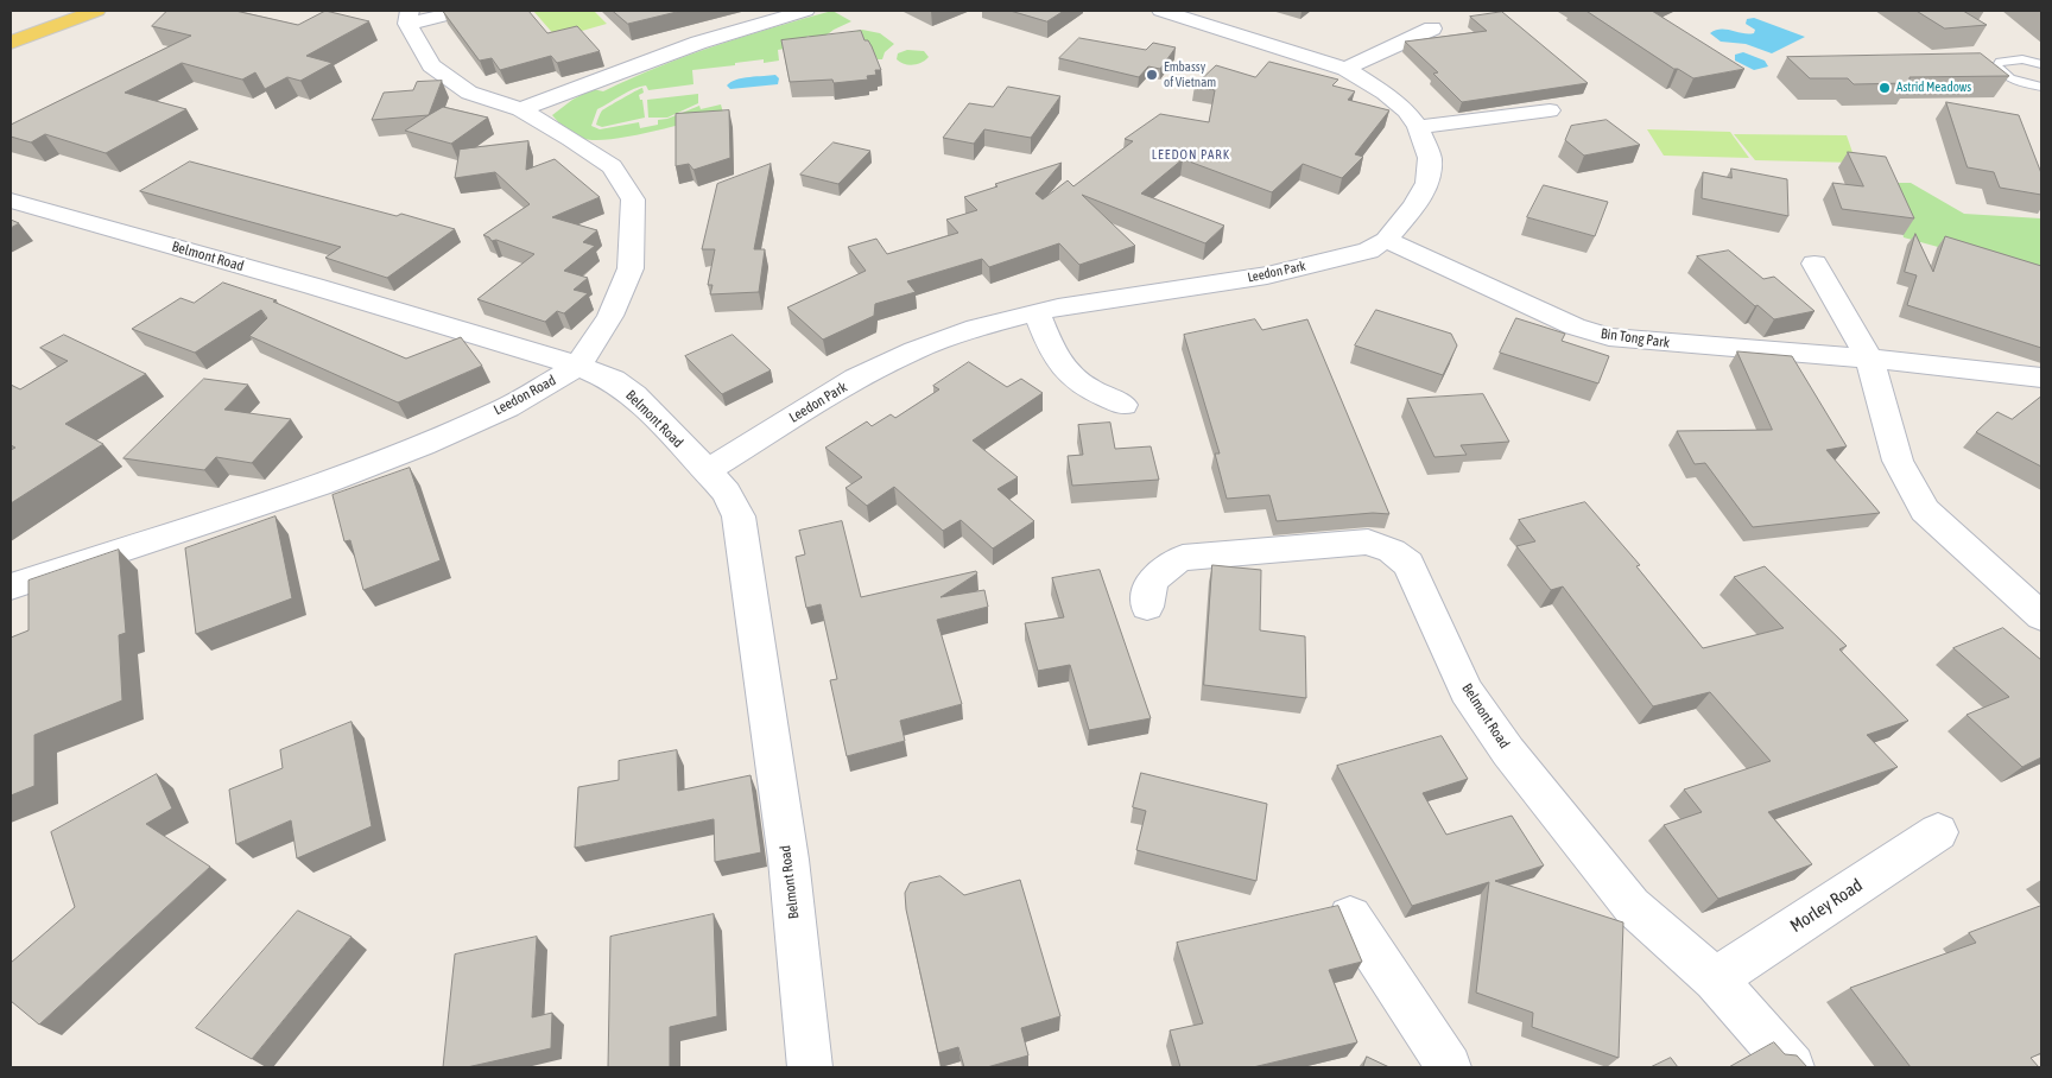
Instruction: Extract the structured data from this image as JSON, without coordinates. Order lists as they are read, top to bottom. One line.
{"streets":{"street":["Belmont Road","Leedon Park","Bin Tong Park","Leedon Road","Morley Road"]},"crossings":[["Belmont Road","Leedon Park"],["Belmont Road","Leedon Road"],["Belmont Road","Morley Road"],["Leedon Park","Bin Tong Park"]],"districts":["LEEDON PARK"],"places":["Embassy of Vietnam","Astrid Meadows"]}
